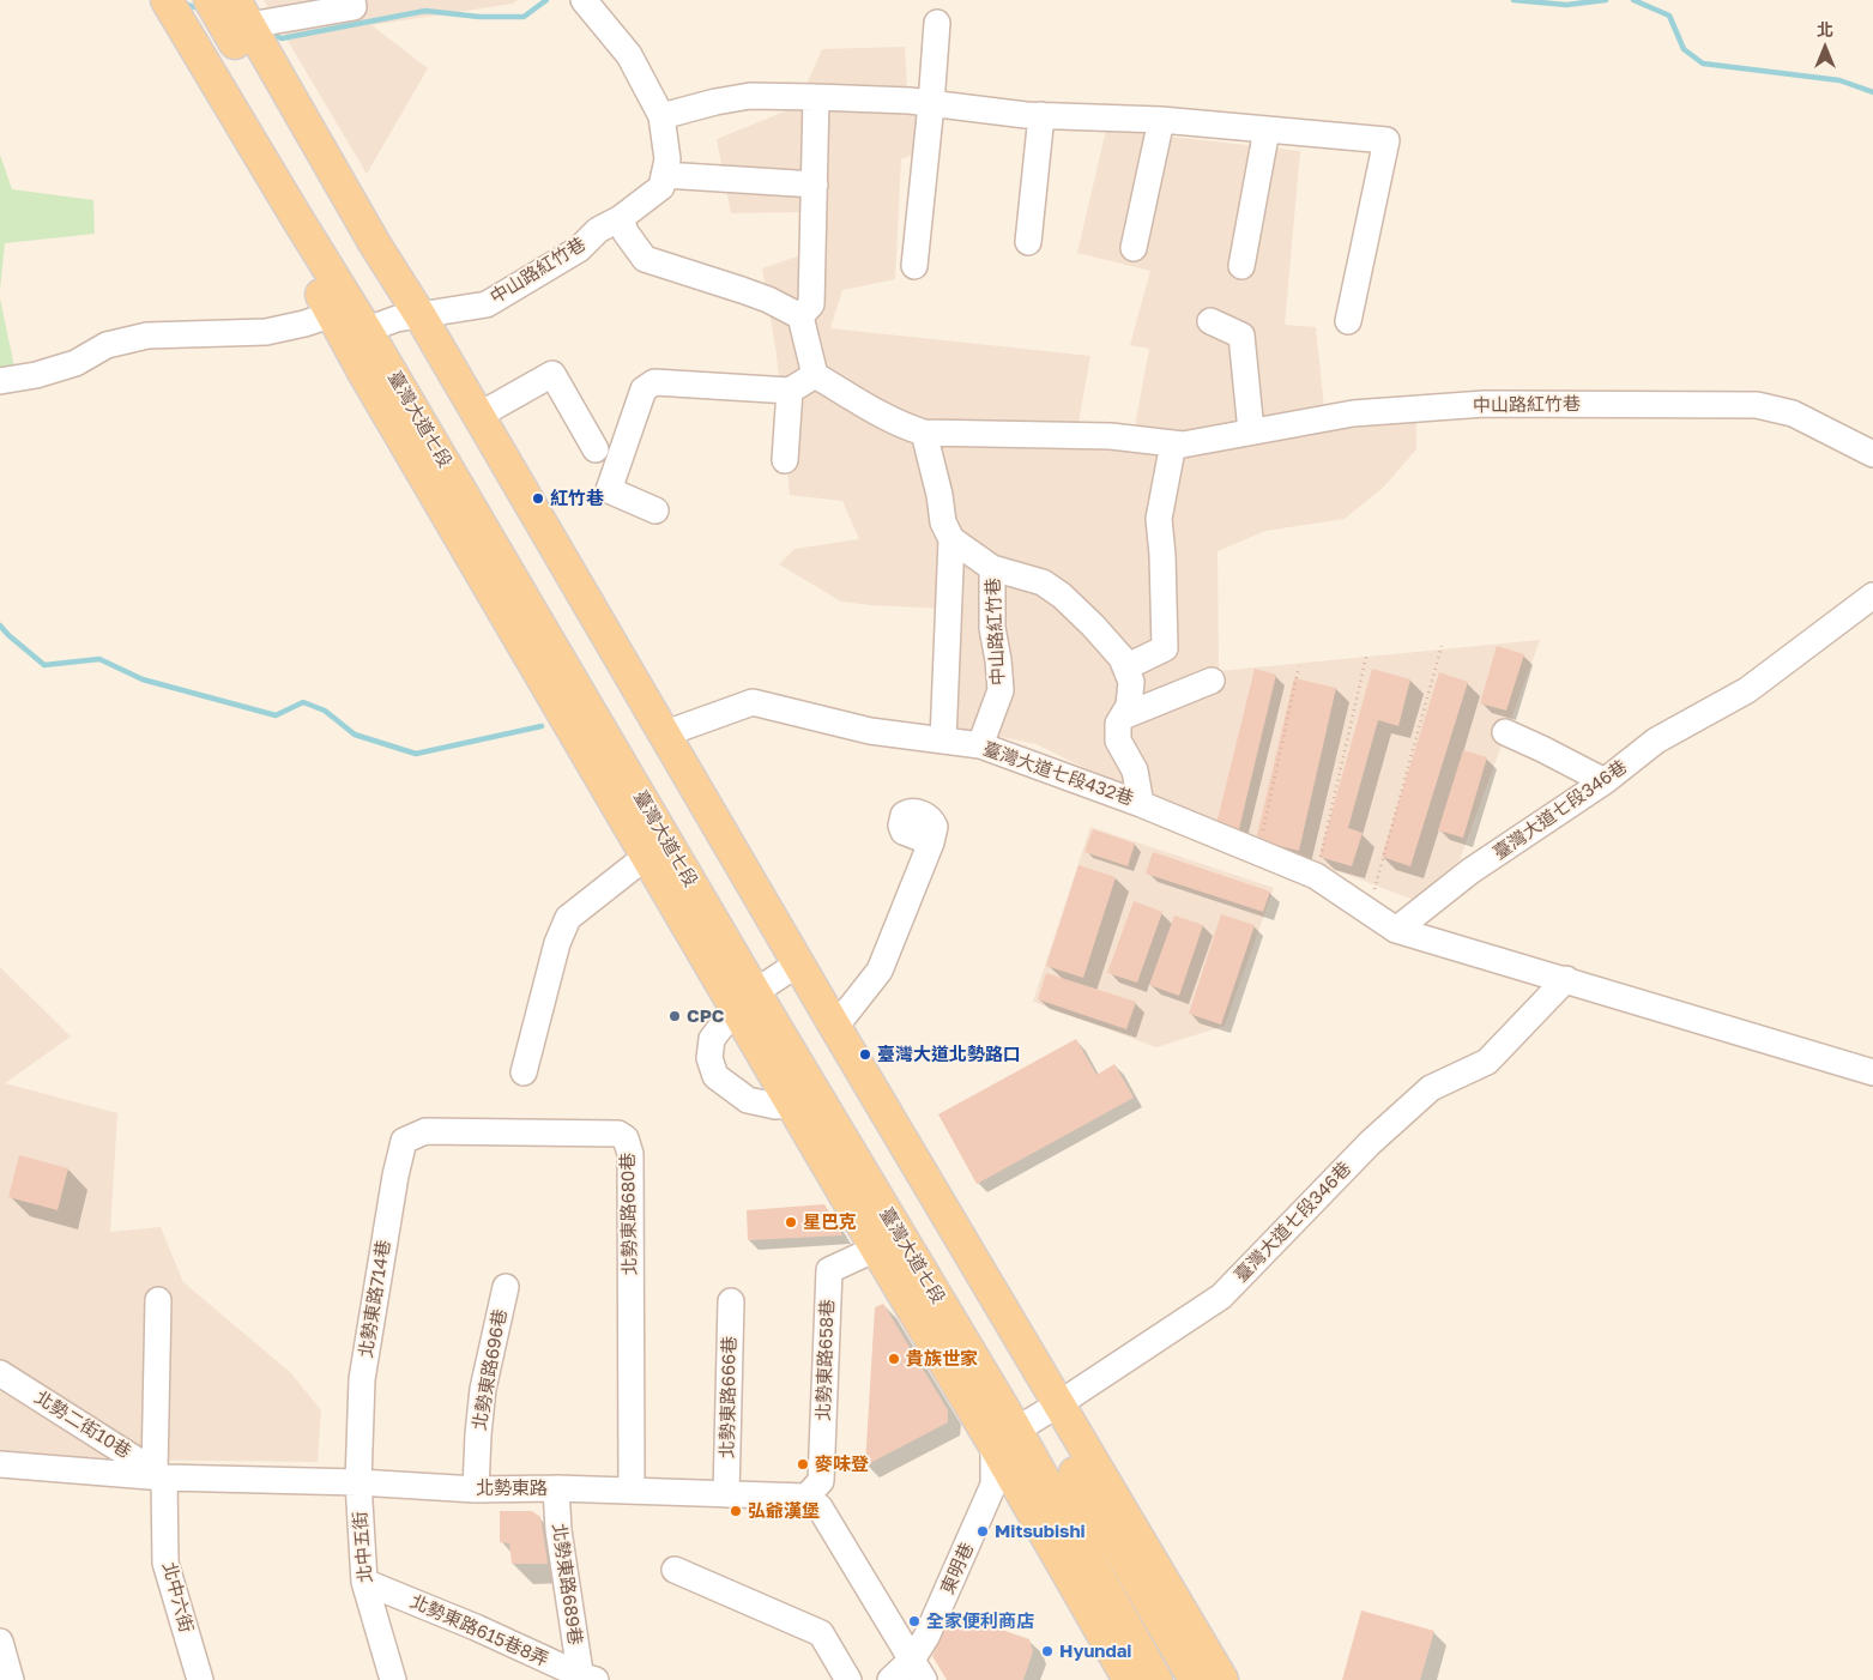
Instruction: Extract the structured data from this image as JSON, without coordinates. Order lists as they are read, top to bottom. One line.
{"streets":{"main road":["臺灣大道七段"],"street":["中山路紅竹巷","臺灣大道七段432巷","臺灣大道七段346巷","北勢東路680巷","北勢東路714巷","北勢東路658巷","北勢東路696巷","北勢東路666巷","北勢二街10巷","北勢東路","北中五街","東明巷","北勢東路689巷","北中六街","北勢東路615巷8弄"]},"crossings":[["中山路紅竹巷","臺灣大道七段"],["中山路紅竹巷","臺灣大道七段432巷"],["臺灣大道七段","臺灣大道七段432巷"],["臺灣大道七段","臺灣大道七段346巷"],["臺灣大道七段","北勢東路658巷"],["臺灣大道七段","東明巷"],["臺灣大道七段432巷","臺灣大道七段346巷"],["北勢東路680巷","北勢東路714巷"],["北勢東路680巷","北勢東路"],["北勢東路714巷","北勢東路"],["北勢東路714巷","北中五街"],["北勢東路658巷","北勢東路"],["北勢東路696巷","北勢東路"],["北勢東路666巷","北勢東路"],["北勢二街10巷","北勢東路"],["北勢二街10巷","北中六街"],["北勢東路","北中五街"],["北勢東路","北勢東路689巷"],["北勢東路","北中六街"],["北中五街","北勢東路615巷8弄"],["北勢東路689巷","北勢東路615巷8弄"]],"places":["紅竹巷","CPC","臺灣大道北勢路口","星巴克","貴族世家","麥味登","弘爺漢堡","Mitsubishi","全家便利商店","Hyundai"],"north":"top"}
